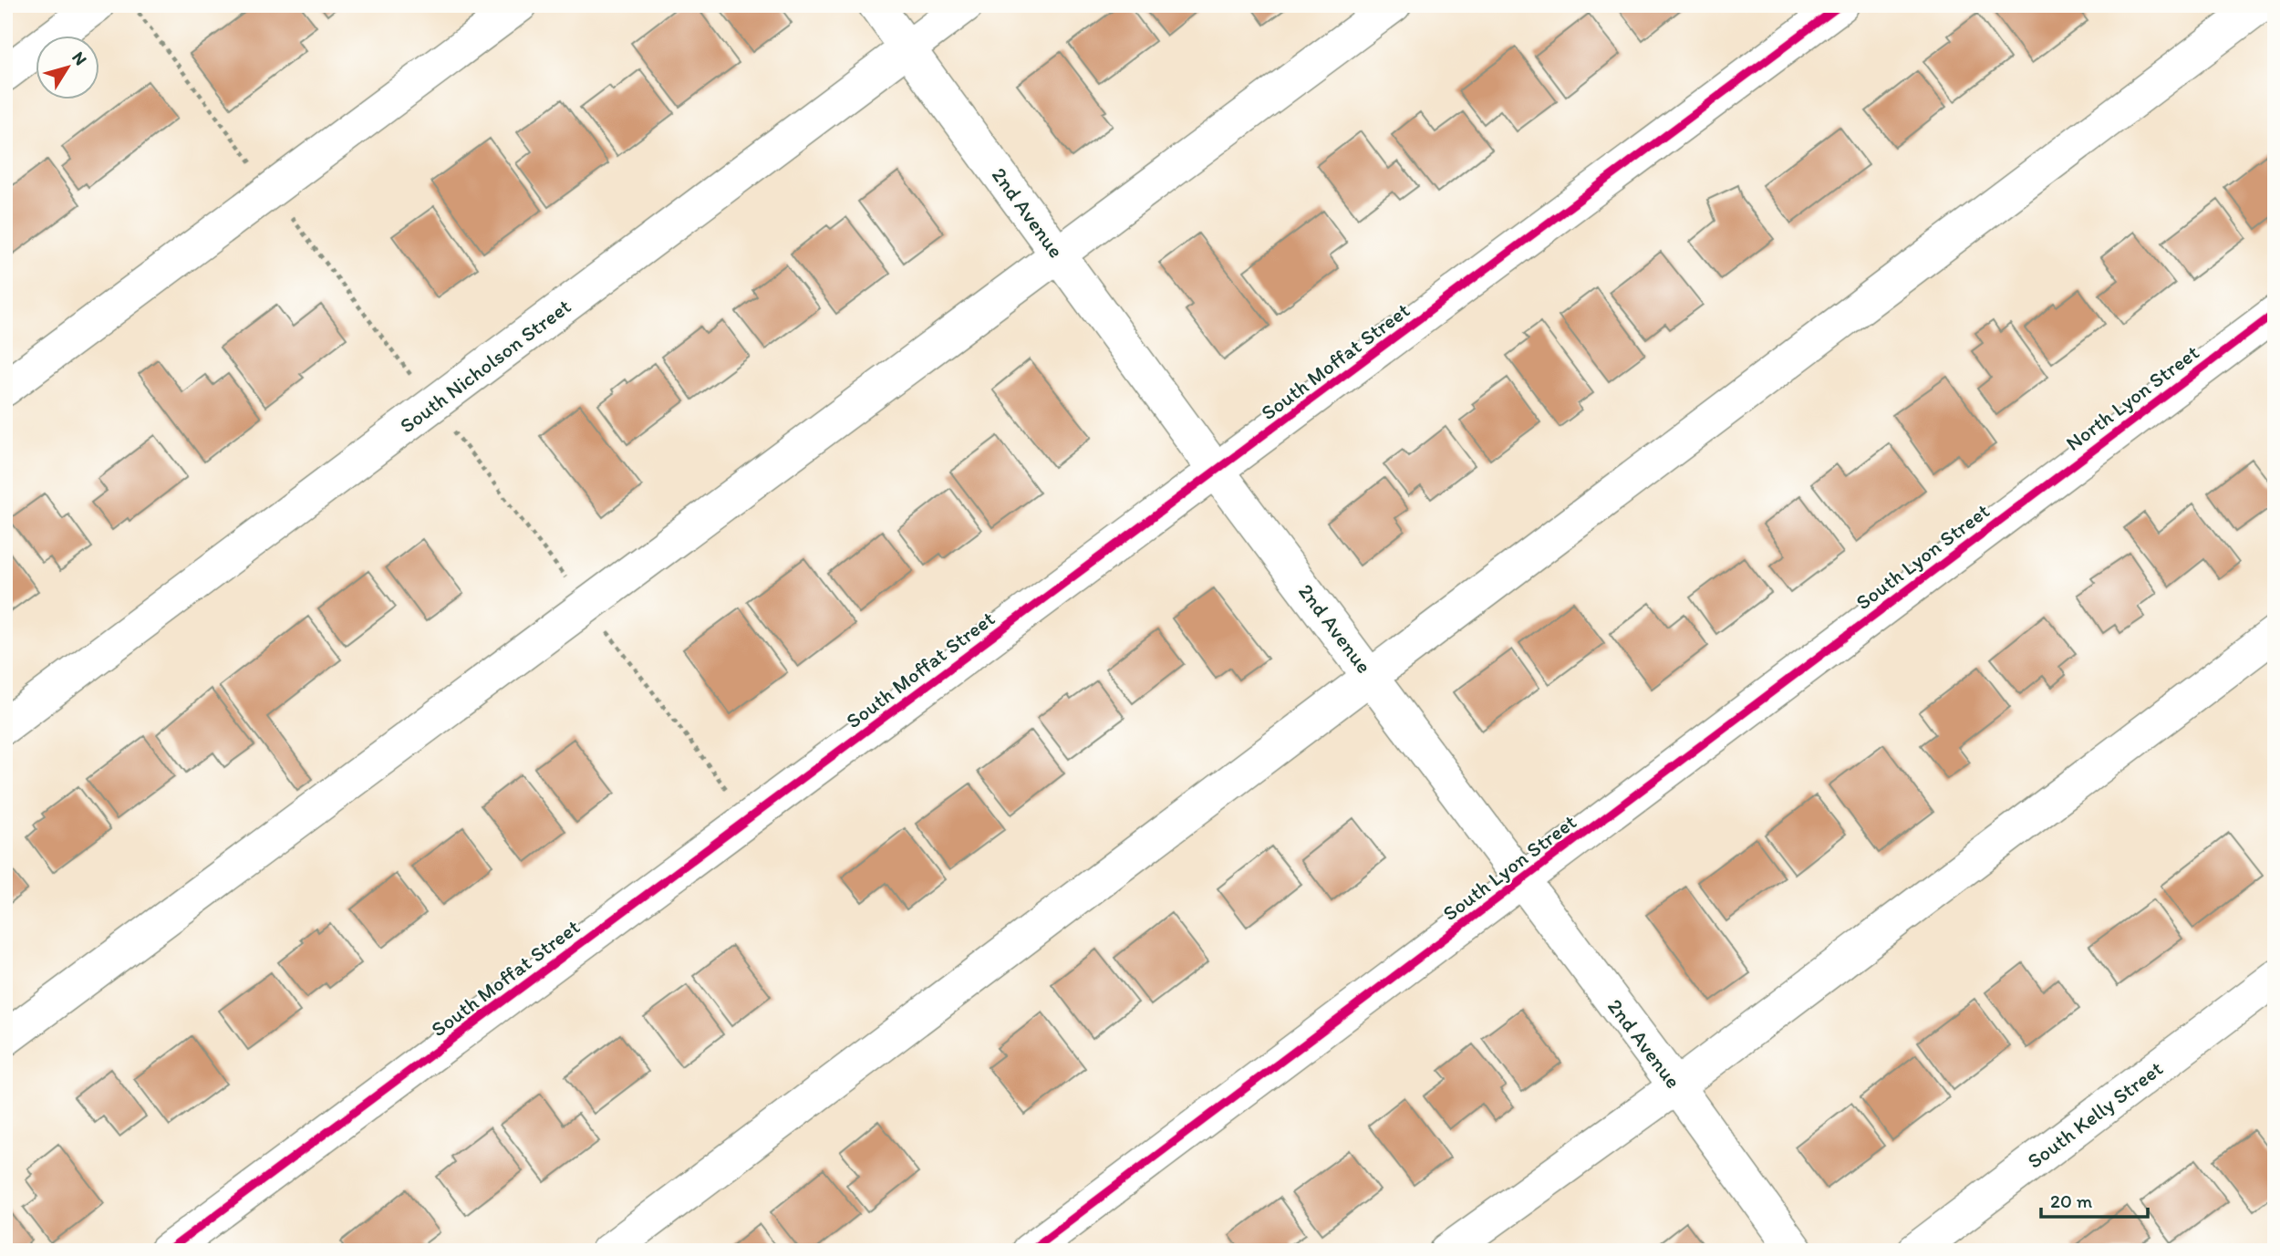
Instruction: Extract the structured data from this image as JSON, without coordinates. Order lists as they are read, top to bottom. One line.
{"streets":{"street":["2nd Avenue","South Moffat Street","South Nicholson Street","North Lyon Street","South Lyon Street","South Kelly Street"]},"crossings":[["2nd Avenue","South Moffat Street"],["2nd Avenue","South Nicholson Street"],["2nd Avenue","South Lyon Street"],["North Lyon Street","South Lyon Street"]],"scale_bar":"20 m","north":"top right"}
